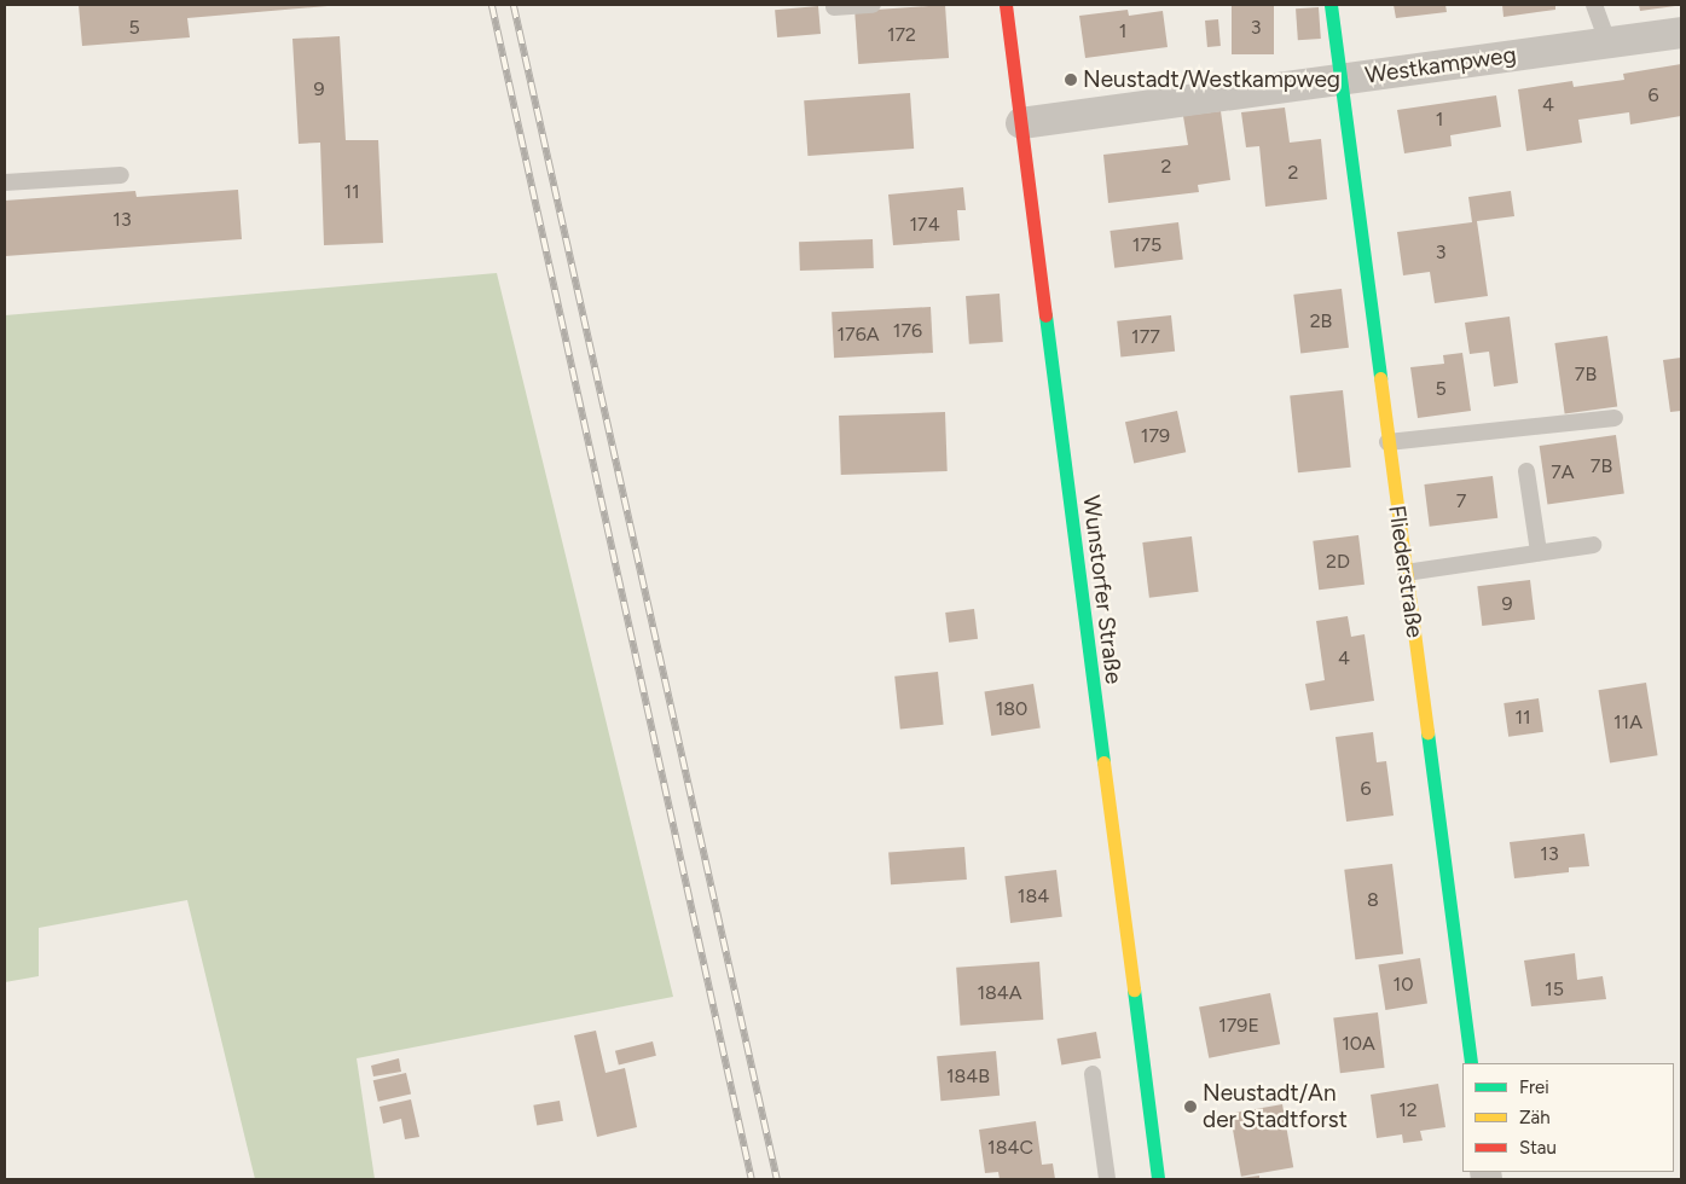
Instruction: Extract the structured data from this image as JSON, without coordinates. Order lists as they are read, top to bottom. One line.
{"streets":{"street":["Westkampweg","Fliederstraße","Wunstorfer Straße"]},"crossings":[["Westkampweg","Fliederstraße"],["Westkampweg","Wunstorfer Straße"]],"places":["Neustadt/Westkampweg","Neustadt/An der Stadtforst"],"house_numbers":["5","3","1","172","9","6","4","1","2","2","11","13","174","175","3","2B","176","176A","177","7B","5","179","7B","7A","7","2D","9","4","180","11","11A","6","13","184","8","10","15","184A","179E","10A","184B","12","184C"],"legend":["Frei","Zäh","Stau"]}
